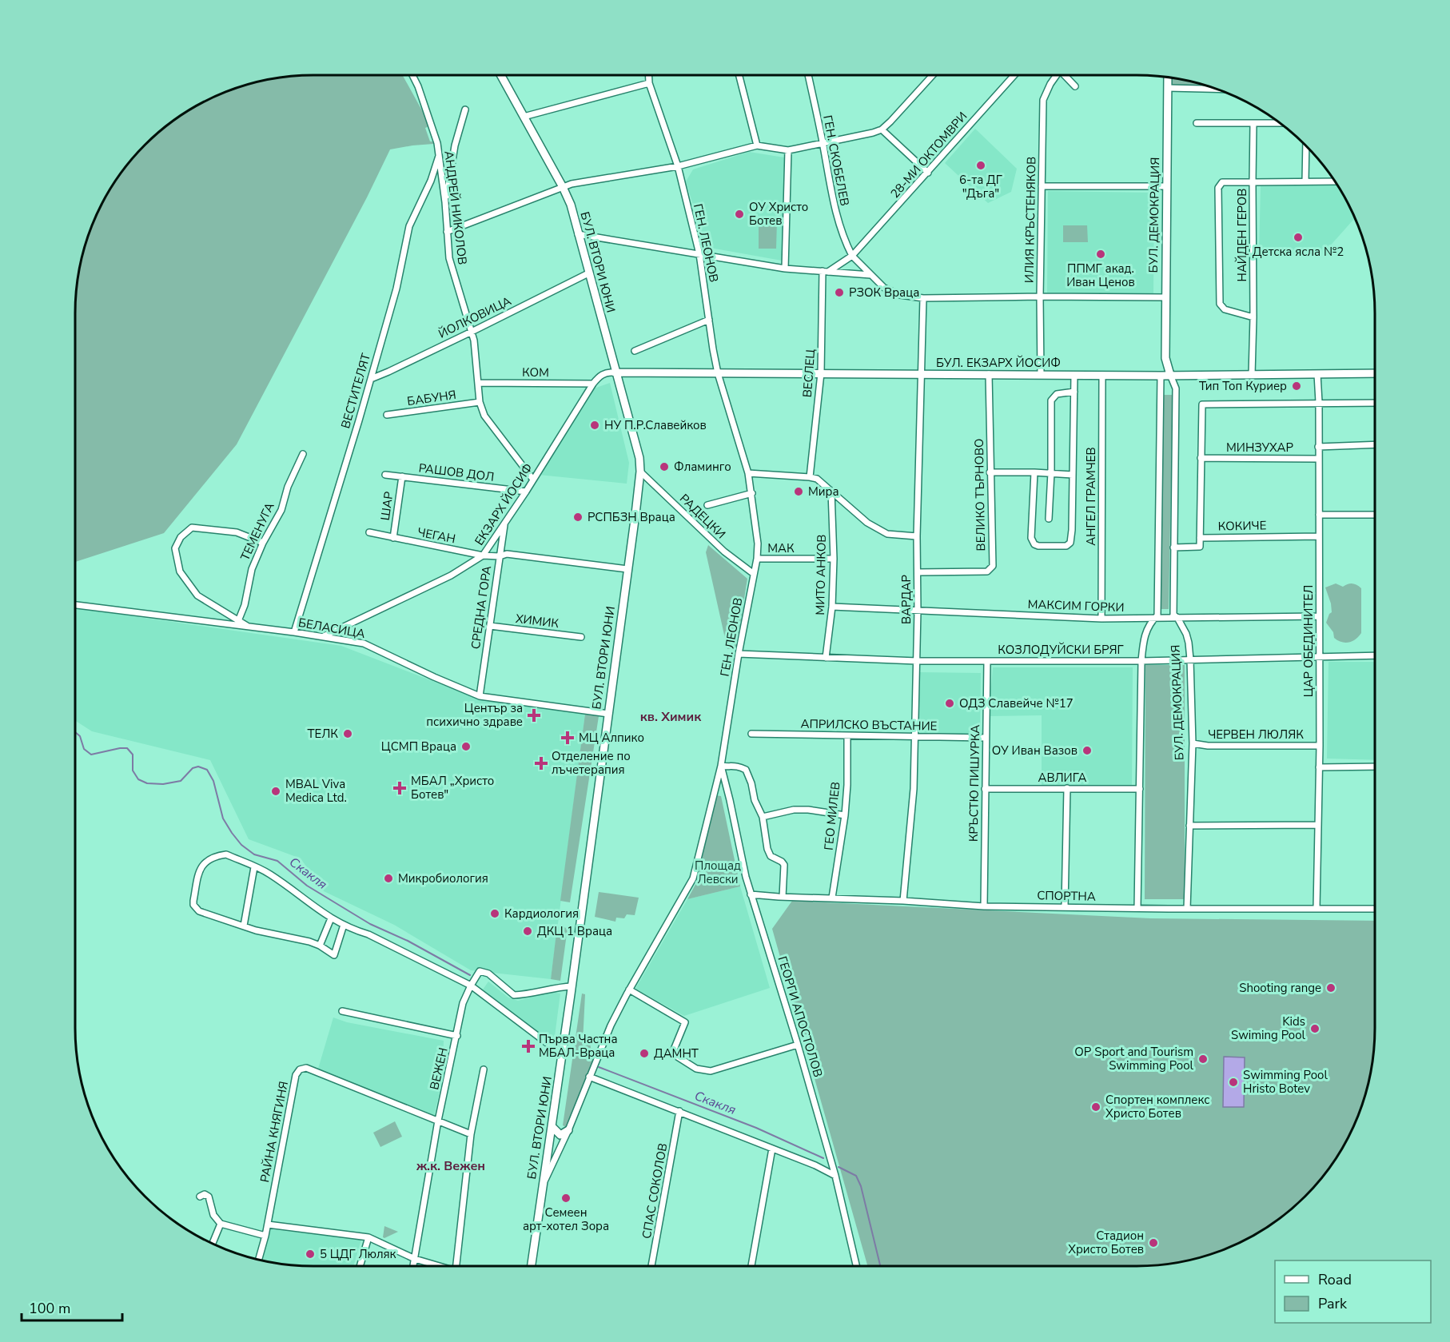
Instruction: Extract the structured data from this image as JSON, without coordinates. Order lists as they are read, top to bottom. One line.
{"streets":{"street":["28-МИ ОКТОМВРИ","ГЕН. СКОБЕЛЕВ","АНДРЕЙ НИКОЛОВ","БУЛ. ДЕМОКРАЦИЯ","ИЛИЯ КРЪСТЕНЯКОВ","НАЙДЕН ГЕРОВ","ГЕН. ЛЕОНОВ","БУЛ. ВТОРИ ЮНИ","ЙОЛКОВИЦА","БУЛ. ЕКЗАРХ ЙОСИФ","КОМ","ВЕСЛЕЦ","ВЕСТИТЕЛЯТ","БАБУНЯ","МИНЗУХАР","РАШОВ ДОЛ","ВЕЛИКО ТЪРНОВО","АНГЕЛ ГРАМЧЕВ","ЕКЗАРХ ЙОСИФ","ШАР","РАДЕЦКИ","КОКИЧЕ","ТЕМЕНУГА","ЧЕГАН","МАК","МИТО АНКОВ","ВАРДАР","МАКСИМ ГОРКИ","СРЕДНА ГОРА","ХИМИК","БЕЛАСИЦА","ЦАР ОБЕДИНИТЕЛ","КОЗЛОДУЙСКИ БРЯГ","АПРИЛСКО ВЪСТАНИЕ","ЧЕРВЕН ЛЮЛЯК","АВЛИГА","КРЪСТЮ ПИШУРКА","ГЕО МИЛЕВ","СПОРТНА","ГЕОРГИ АПОСТОЛОВ","ВЕЖЕН","РАЙНА КНЯГИНЯ","СПАС СОКОЛОВ"]},"crossings":[["28-МИ ОКТОМВРИ","ГЕН. СКОБЕЛЕВ"],["28-МИ ОКТОМВРИ","ВЕСЛЕЦ"],["ГЕН. СКОБЕЛЕВ","БУЛ. ДЕМОКРАЦИЯ"],["ГЕН. СКОБЕЛЕВ","ИЛИЯ КРЪСТЕНЯКОВ"],["ГЕН. СКОБЕЛЕВ","ВАРДАР"],["АНДРЕЙ НИКОЛОВ","ЙОЛКОВИЦА"],["АНДРЕЙ НИКОЛОВ","КОМ"],["АНДРЕЙ НИКОЛОВ","ВЕСТИТЕЛЯТ"],["АНДРЕЙ НИКОЛОВ","БАБУНЯ"],["АНДРЕЙ НИКОЛОВ","ЕКЗАРХ ЙОСИФ"],["БУЛ. ДЕМОКРАЦИЯ","БУЛ. ЕКЗАРХ ЙОСИФ"],["БУЛ. ДЕМОКРАЦИЯ","МАКСИМ ГОРКИ"],["БУЛ. ДЕМОКРАЦИЯ","КОЗЛОДУЙСКИ БРЯГ"],["БУЛ. ДЕМОКРАЦИЯ","ЧЕРВЕН ЛЮЛЯК"],["БУЛ. ДЕМОКРАЦИЯ","АВЛИГА"],["БУЛ. ДЕМОКРАЦИЯ","СПОРТНА"],["ИЛИЯ КРЪСТЕНЯКОВ","БУЛ. ЕКЗАРХ ЙОСИФ"],["НАЙДЕН ГЕРОВ","БУЛ. ЕКЗАРХ ЙОСИФ"],["ГЕН. ЛЕОНОВ","БУЛ. ВТОРИ ЮНИ"],["ГЕН. ЛЕОНОВ","БУЛ. ЕКЗАРХ ЙОСИФ"],["ГЕН. ЛЕОНОВ","РАДЕЦКИ"],["ГЕН. ЛЕОНОВ","МАК"],["ГЕН. ЛЕОНОВ","КОЗЛОДУЙСКИ БРЯГ"],["ГЕН. ЛЕОНОВ","ГЕОРГИ АПОСТОЛОВ"],["БУЛ. ВТОРИ ЮНИ","ЙОЛКОВИЦА"],["БУЛ. ВТОРИ ЮНИ","БУЛ. ЕКЗАРХ ЙОСИФ"],["БУЛ. ВТОРИ ЮНИ","ЕКЗАРХ ЙОСИФ"],["БУЛ. ВТОРИ ЮНИ","РАДЕЦКИ"],["БУЛ. ВТОРИ ЮНИ","ЧЕГАН"],["БУЛ. ВТОРИ ЮНИ","БЕЛАСИЦА"],["ЙОЛКОВИЦА","ВЕСТИТЕЛЯТ"],["БУЛ. ЕКЗАРХ ЙОСИФ","ВЕСЛЕЦ"],["БУЛ. ЕКЗАРХ ЙОСИФ","ВЕЛИКО ТЪРНОВО"],["БУЛ. ЕКЗАРХ ЙОСИФ","АНГЕЛ ГРАМЧЕВ"],["БУЛ. ЕКЗАРХ ЙОСИФ","ЕКЗАРХ ЙОСИФ"],["БУЛ. ЕКЗАРХ ЙОСИФ","ВАРДАР"],["БУЛ. ЕКЗАРХ ЙОСИФ","ЦАР ОБЕДИНИТЕЛ"],["КОМ","ЕКЗАРХ ЙОСИФ"],["ВЕСТИТЕЛЯТ","БЕЛАСИЦА"],["МИНЗУХАР","ЦАР ОБЕДИНИТЕЛ"],["РАШОВ ДОЛ","ЕКЗАРХ ЙОСИФ"],["РАШОВ ДОЛ","ШАР"],["ВЕЛИКО ТЪРНОВО","ВАРДАР"],["АНГЕЛ ГРАМЧЕВ","МАКСИМ ГОРКИ"],["ЕКЗАРХ ЙОСИФ","ЧЕГАН"],["ЕКЗАРХ ЙОСИФ","СРЕДНА ГОРА"],["ЕКЗАРХ ЙОСИФ","БЕЛАСИЦА"],["ШАР","ЧЕГАН"],["КОКИЧЕ","ЦАР ОБЕДИНИТЕЛ"],["ЧЕГАН","СРЕДНА ГОРА"],["МАК","МИТО АНКОВ"],["МИТО АНКОВ","МАКСИМ ГОРКИ"],["МИТО АНКОВ","КОЗЛОДУЙСКИ БРЯГ"],["ВАРДАР","МАКСИМ ГОРКИ"],["ВАРДАР","КОЗЛОДУЙСКИ БРЯГ"],["ВАРДАР","АПРИЛСКО ВЪСТАНИЕ"],["ВАРДАР","СПОРТНА"],["МАКСИМ ГОРКИ","ЦАР ОБЕДИНИТЕЛ"],["СРЕДНА ГОРА","ХИМИК"],["СРЕДНА ГОРА","БЕЛАСИЦА"],["ЦАР ОБЕДИНИТЕЛ","КОЗЛОДУЙСКИ БРЯГ"],["ЦАР ОБЕДИНИТЕЛ","ЧЕРВЕН ЛЮЛЯК"],["ЦАР ОБЕДИНИТЕЛ","СПОРТНА"],["КОЗЛОДУЙСКИ БРЯГ","КРЪСТЮ ПИШУРКА"],["АПРИЛСКО ВЪСТАНИЕ","КРЪСТЮ ПИШУРКА"],["АПРИЛСКО ВЪСТАНИЕ","ГЕО МИЛЕВ"],["АВЛИГА","КРЪСТЮ ПИШУРКА"],["КРЪСТЮ ПИШУРКА","СПОРТНА"],["ГЕО МИЛЕВ","СПОРТНА"],["СПОРТНА","ГЕОРГИ АПОСТОЛОВ"],["ВЕЖЕН","РАЙНА КНЯГИНЯ"]],"districts":["кв. Химик","ж.к. Вежен"],"water":["Скакля"],"parks":["Площад Левски"],"places":{"other":["6-та ДГ \"Дъга\"","ОУ Христо Ботев","Детска ясла №2","ППМГ акад. Иван Ценов","РЗОК Враца","Тип Топ Куриер","НУ П.Р.Славейков","Фламинго","Мира","РСПБЗН Враца","ОДЗ Славейче №17","ТЕЛК","ЦСМП Враца","ОУ Иван Вазов","MBAL Viva Medica Ltd.","Микробиология","Кардиология","ДКЦ 1 Враца","Shooting range","Kids Swiming Pool","ДАМНТ","OP Sport and Tourism Swimming Pool","Swimming Pool Hristo Botev","Спортен комплекс Христо Ботев","Семеен арт-хотел Зора","Стадион Христо Ботев","5 ЦДГ Люляк"],"health":["Център за психично здраве","МЦ Алпико","Отделение по лъчетерапия","МБАЛ „Христо Ботев\"","Първа Частна МБАЛ-Враца"]},"legend":["Road","Park"],"scale_bar":"100 m"}
